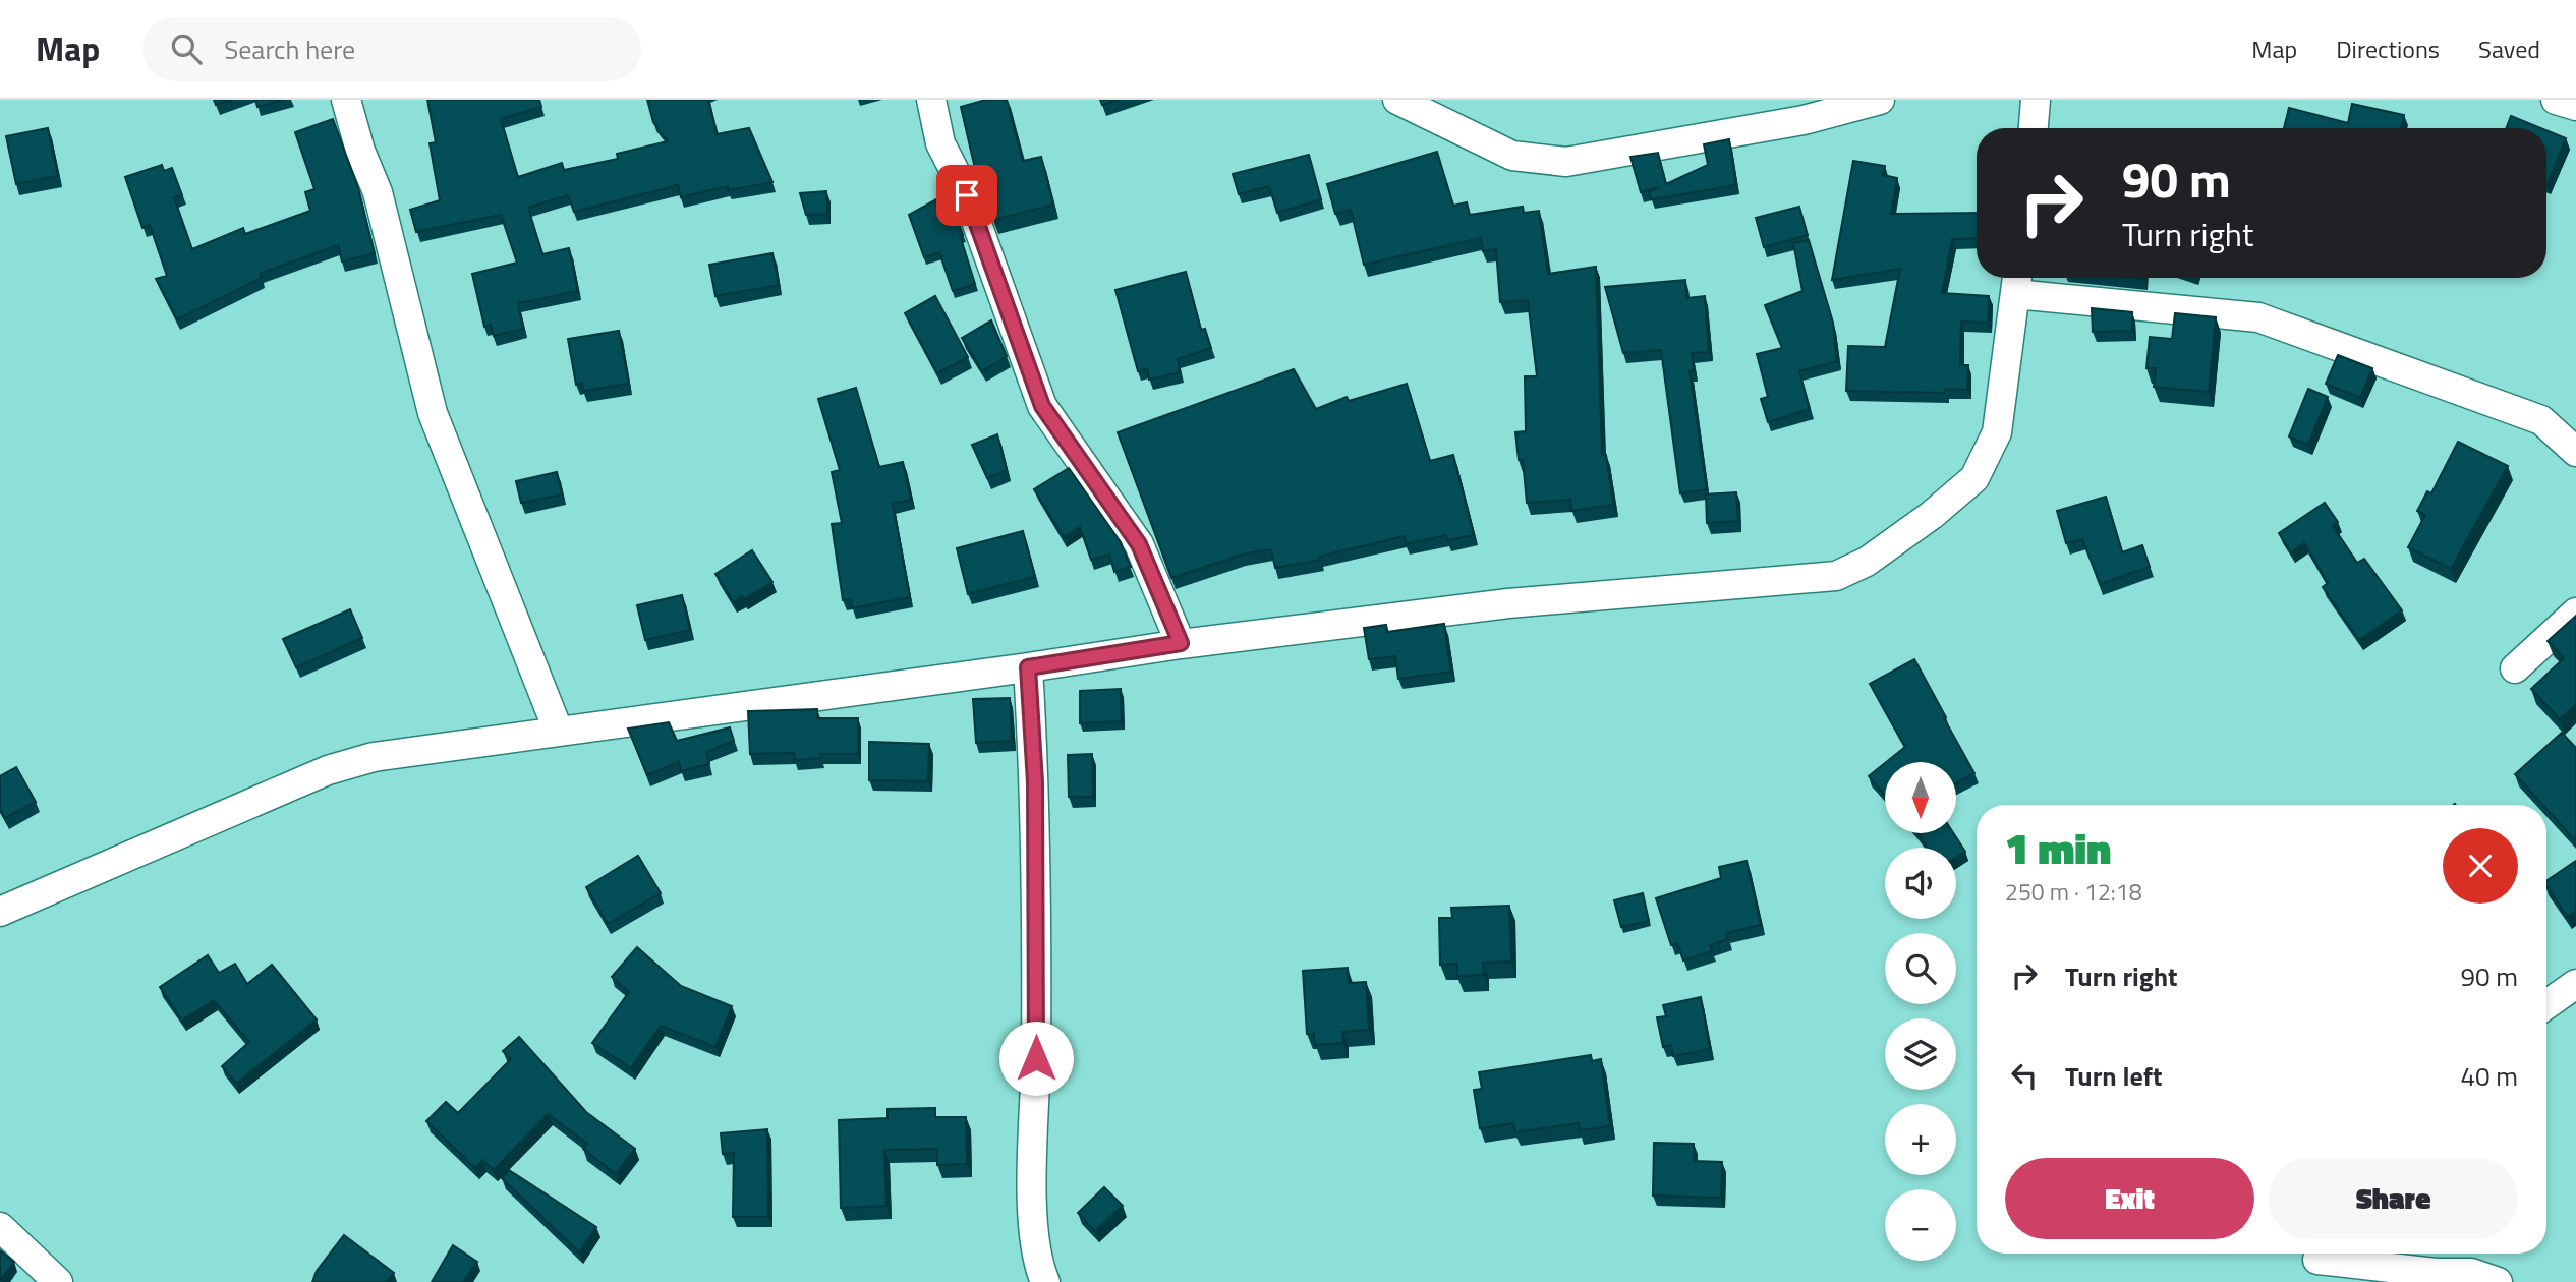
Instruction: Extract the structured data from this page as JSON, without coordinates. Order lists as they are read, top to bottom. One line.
{"north":"bottom","page":{"header":"Map","search":"Search here","nav":["Map","Directions","Saved"],"turn":["90 m","Turn right"],"map_buttons":["+","−"],"heading":["1 min","250 m · 12:18"],"list":[{"name":"Turn right","value":"90 m"},{"name":"Turn left","value":"40 m"}],"buttons":["Exit","Share"]}}
